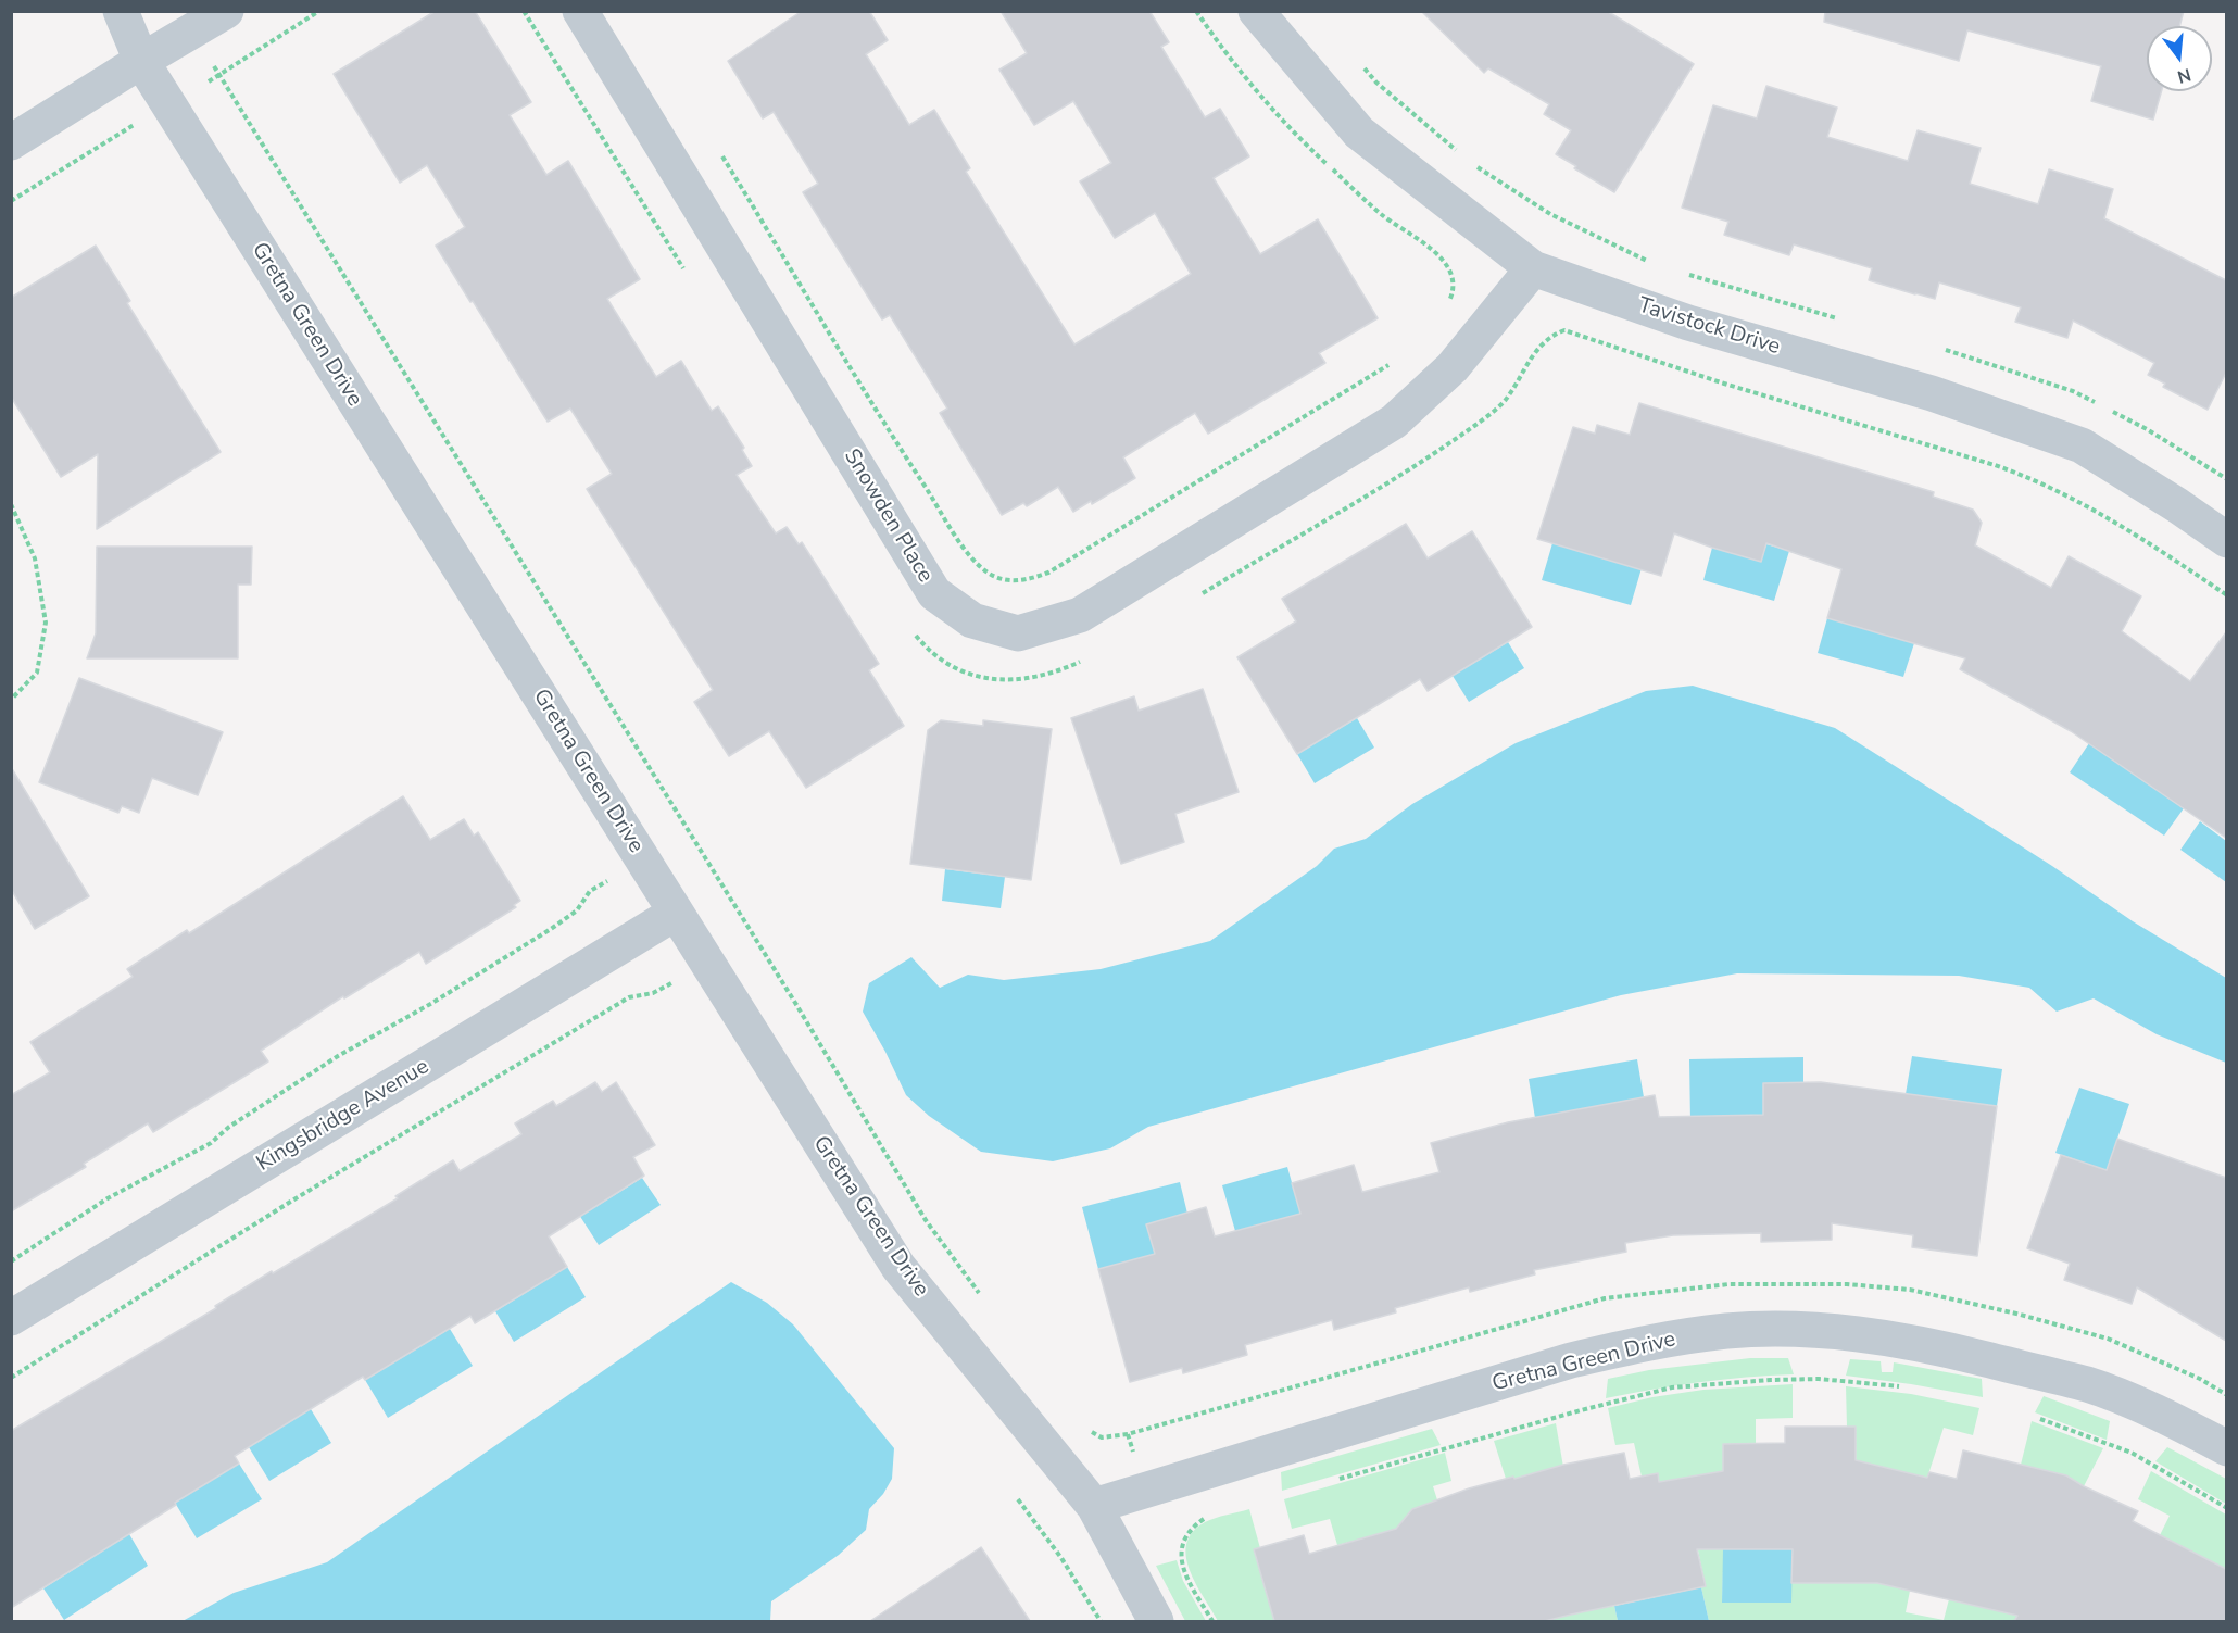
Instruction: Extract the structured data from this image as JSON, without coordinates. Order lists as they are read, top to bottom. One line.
{"streets":{"street":["Gretna Green Drive","Tavistock Drive","Snowden Place","Kingsbridge Avenue"]},"crossings":[["Gretna Green Drive","Kingsbridge Avenue"],["Tavistock Drive","Snowden Place"]],"north":"bottom"}
